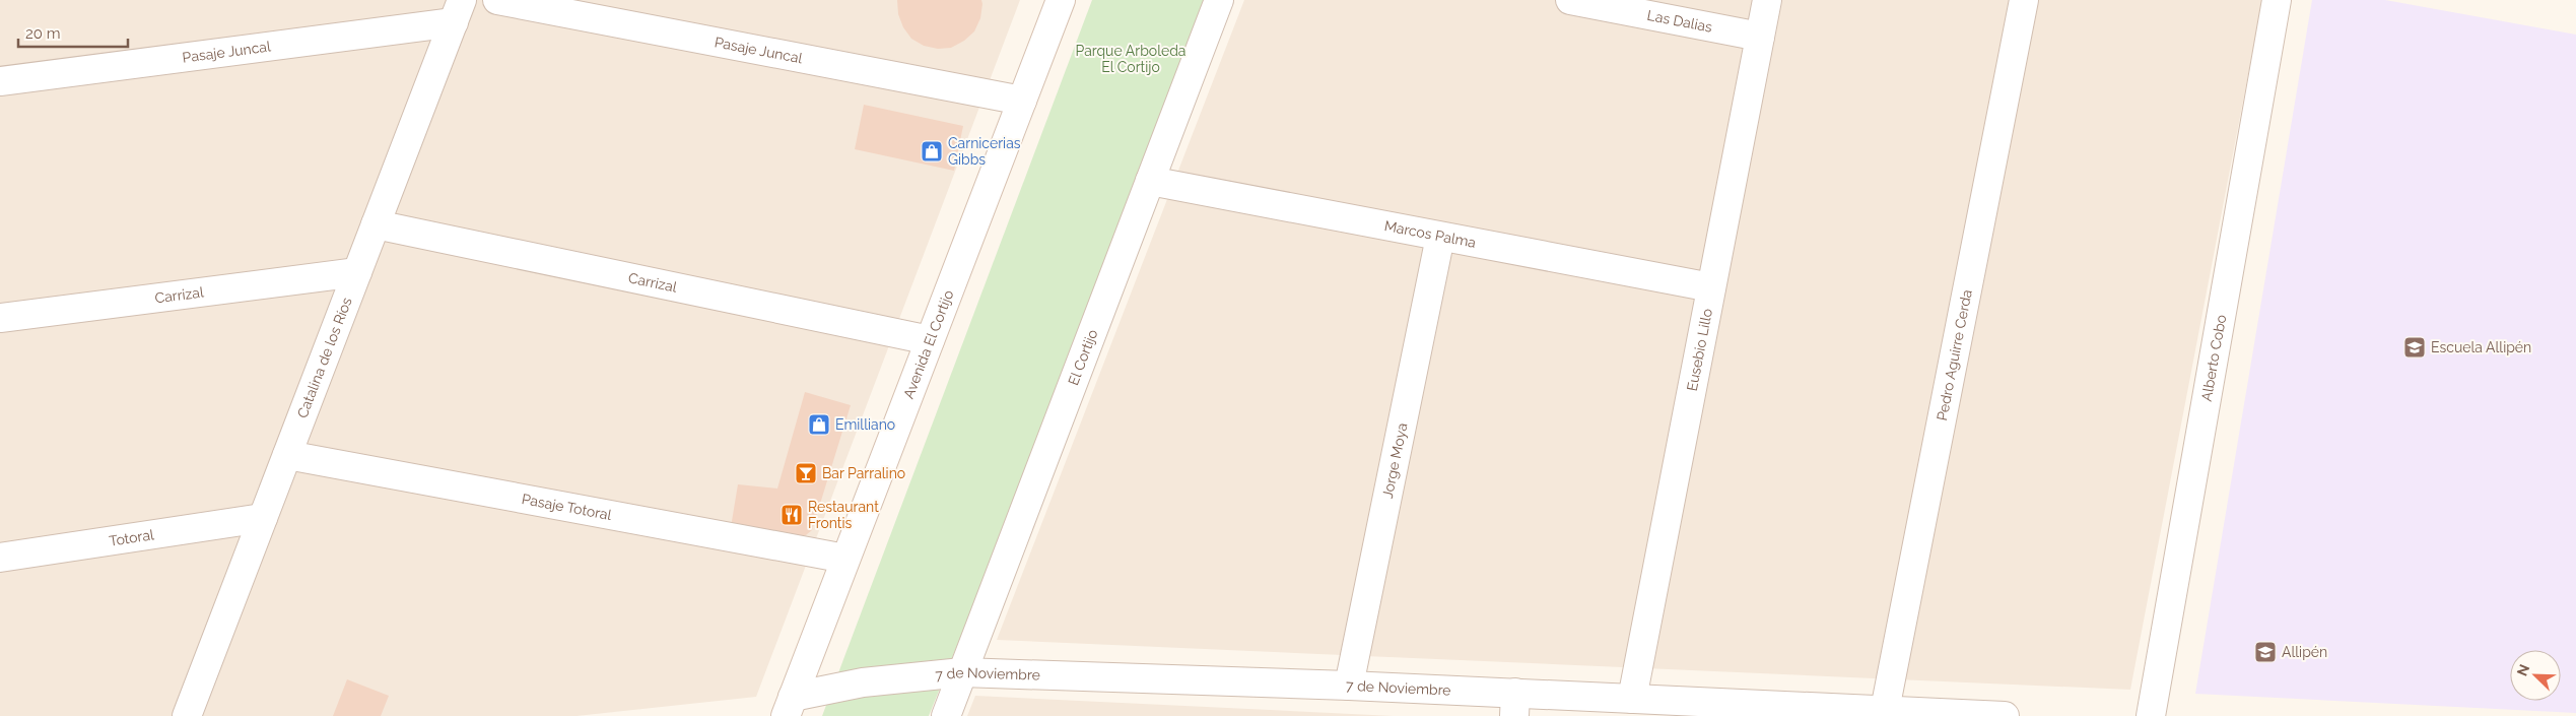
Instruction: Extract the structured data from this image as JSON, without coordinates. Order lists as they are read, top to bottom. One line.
{"streets":{"street":["Las Dalias","Pasaje Juncal","Marcos Palma","Carrizal","Avenida El Cortijo","Eusebio Lillo","Pedro Aguirre Cerda","Catalina de los Ríos","El Cortijo","Alberto Cobo","Jorge Moya","Pasaje Totoral","Totoral","7 de Noviembre"]},"crossings":[["Las Dalias","Eusebio Lillo"],["Pasaje Juncal","Avenida El Cortijo"],["Pasaje Juncal","Catalina de los Ríos"],["Marcos Palma","Eusebio Lillo"],["Marcos Palma","El Cortijo"],["Marcos Palma","Jorge Moya"],["Carrizal","Avenida El Cortijo"],["Carrizal","Catalina de los Ríos"],["Avenida El Cortijo","Pasaje Totoral"],["Avenida El Cortijo","7 de Noviembre"],["Eusebio Lillo","7 de Noviembre"],["Pedro Aguirre Cerda","7 de Noviembre"],["Catalina de los Ríos","Pasaje Totoral"],["Catalina de los Ríos","Totoral"],["El Cortijo","7 de Noviembre"],["Jorge Moya","7 de Noviembre"]],"parks":["Parque Arboleda El Cortijo"],"places":{"shop":["Carnicerias Gibbs","Emilliano"],"school or university":["Escuela Allipén","Allipén"],"bar":["Bar Parralino"],"restaurant":["Restaurant Frontis"]},"scale_bar":"20 m","north":"top left"}
